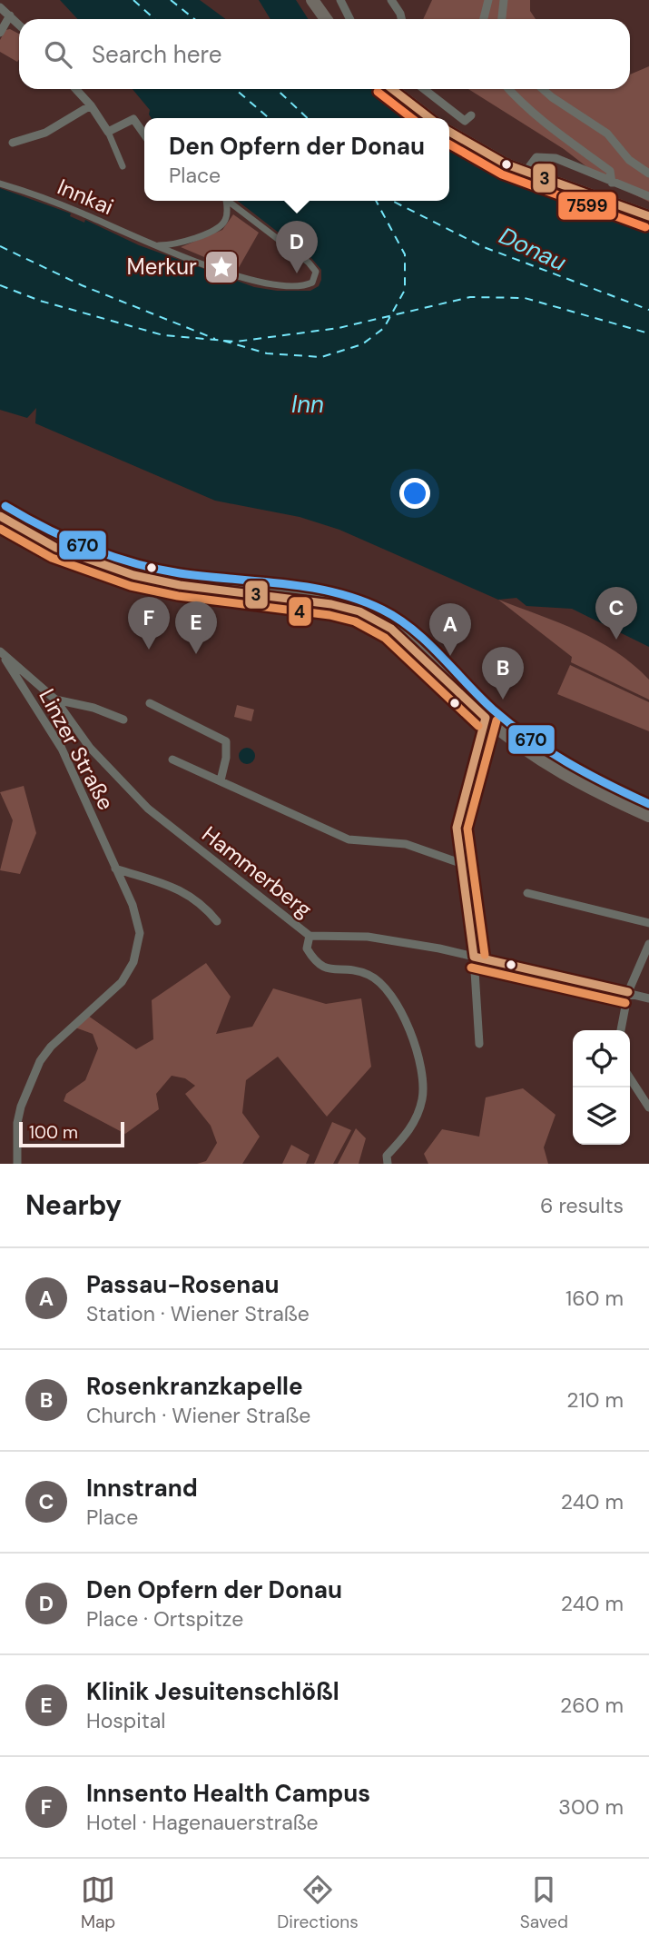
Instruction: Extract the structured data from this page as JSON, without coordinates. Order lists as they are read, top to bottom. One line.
{"streets":{"street":["Innkai","Linzer Straße","Hammerberg"]},"crossings":[["Linzer Straße","Hammerberg"]],"water":["Donau","Inn"],"places":{"place":["Merkur"]},"lines":["transit line 3","transit line 7599","transit line 670","transit line 4"],"scale_bar":"100 m","page":{"search":"Search here","popup":["Den Opfern der Donau","Place"],"pins":["D","C","F","E","A","B"],"scale":"100 m","heading":["Nearby","6 results"],"list":[{"mark":"A","name":"Passau-Rosenau","note":"Station · Wiener Straße","value":"160 m"},{"mark":"B","name":"Rosenkranzkapelle","note":"Church · Wiener Straße","value":"210 m"},{"mark":"C","name":"Innstrand","note":"Place","value":"240 m"},{"mark":"D","name":"Den Opfern der Donau","note":"Place · Ortspitze","value":"240 m"},{"mark":"E","name":"Klinik Jesuitenschlößl","note":"Hospital","value":"260 m"},{"mark":"F","name":"Innsento Health Campus","note":"Hotel · Hagenauerstraße","value":"300 m"}],"nav":["Map","Directions","Saved"]}}
